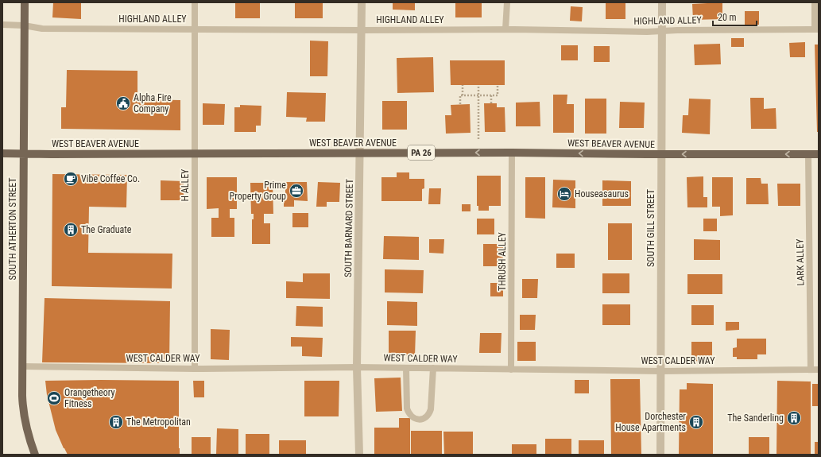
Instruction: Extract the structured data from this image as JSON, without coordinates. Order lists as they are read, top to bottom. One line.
{"streets":{"main road":["WEST BEAVER AVENUE","PA 26","SOUTH ATHERTON STREET"],"street":["SOUTH BARNARD STREET","SOUTH GILL STREET"],"lane":["HIGHLAND ALLEY","H ALLEY","THRUSH ALLEY","LARK ALLEY","WEST CALDER WAY"]},"crossings":[["HIGHLAND ALLEY","H ALLEY"],["HIGHLAND ALLEY","SOUTH BARNARD STREET"],["HIGHLAND ALLEY","SOUTH GILL STREET"],["HIGHLAND ALLEY","SOUTH ATHERTON STREET"],["WEST BEAVER AVENUE","H ALLEY"],["WEST BEAVER AVENUE","SOUTH BARNARD STREET"],["WEST BEAVER AVENUE","SOUTH GILL STREET"],["WEST BEAVER AVENUE","SOUTH ATHERTON STREET"],["WEST BEAVER AVENUE","THRUSH ALLEY"],["WEST BEAVER AVENUE","LARK ALLEY"],["H ALLEY","WEST CALDER WAY"],["SOUTH BARNARD STREET","WEST CALDER WAY"],["SOUTH GILL STREET","WEST CALDER WAY"],["SOUTH ATHERTON STREET","WEST CALDER WAY"],["THRUSH ALLEY","WEST CALDER WAY"],["LARK ALLEY","WEST CALDER WAY"]],"one_way":["WEST BEAVER AVENUE"],"places":{"public building":["Alpha Fire Company"],"cafe":["Vibe Coffee Co."],"office":["Prime Property Group"],"hotel":["Houseasaurus"],"building":["The Graduate","The Sanderling","The Metropolitan","Dorchester House Apartments"],"sports":["Orangetheory Fitness"]},"scale_bar":"20 m"}
